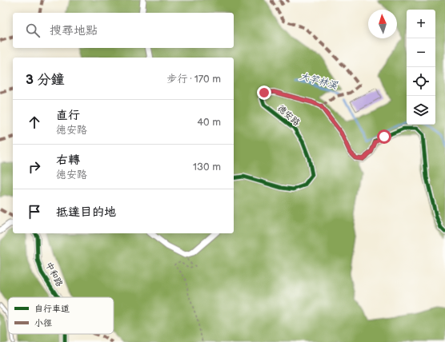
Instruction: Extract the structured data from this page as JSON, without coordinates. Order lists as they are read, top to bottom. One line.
{"streets":{"street":["德安路","中和路"]},"water":["大竿林溪"],"legend":["自行車道","小徑"],"north":"top","page":{"map_buttons":["+","−"],"search":"搜尋地點","heading":["3 分鐘","步行 · 170 m"],"list":[["直行","德安路","40 m"],["右轉","德安路","130 m"],"抵達目的地"]}}
